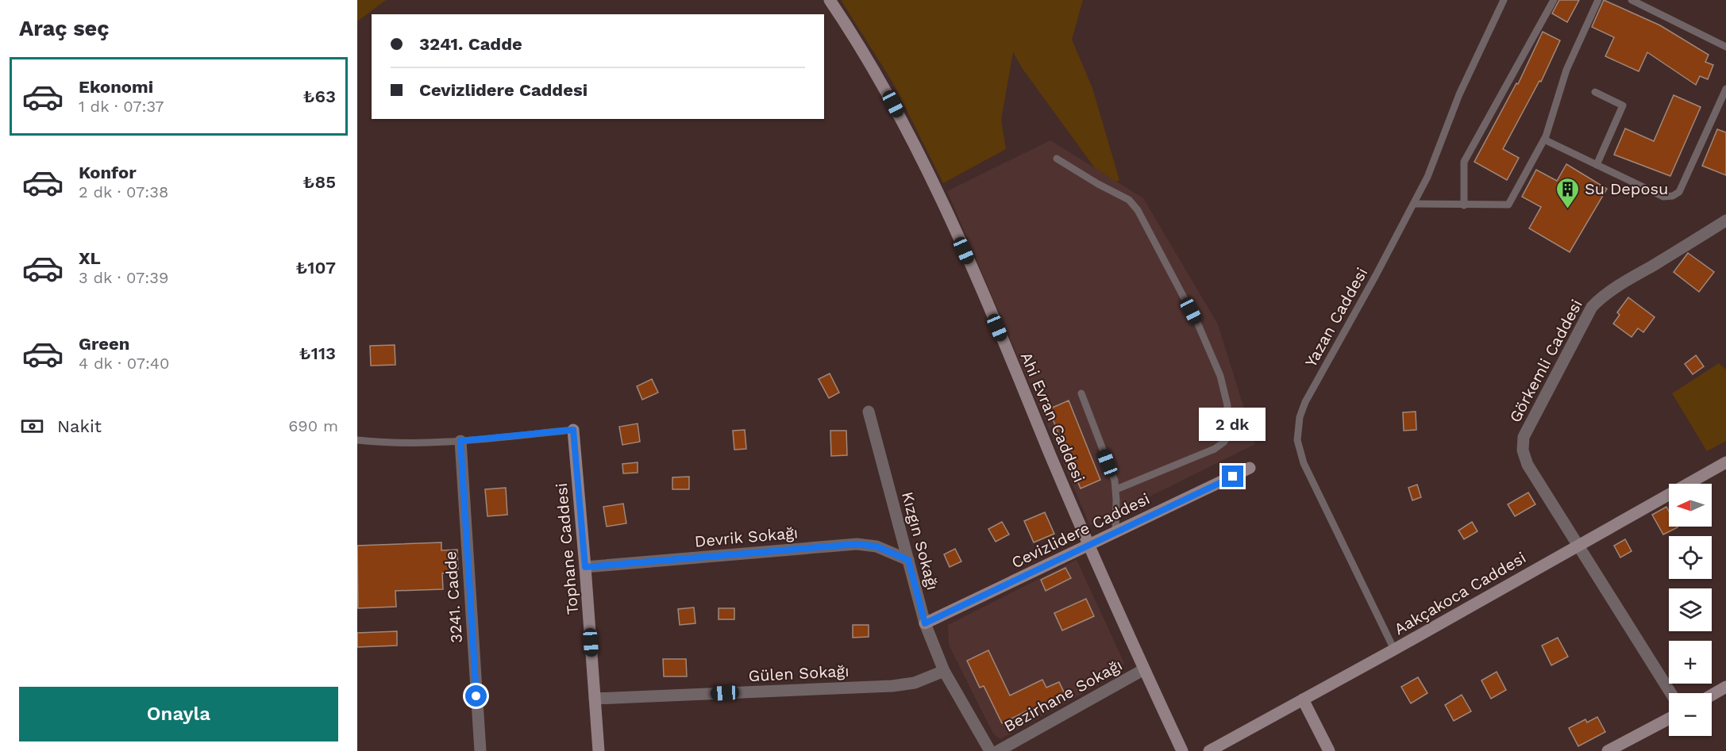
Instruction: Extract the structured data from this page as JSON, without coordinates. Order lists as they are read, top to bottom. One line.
{"streets":{"street":["Görkemli Caddesi","Ahi Evran Caddesi","Cevizlidere Caddesi","Devrik Sokağı","Kızgın Sokağı","Tophane Caddesi","Aakçakoca Caddesi","3241. Cadde","Gülen Sokağı","Bezirhane Sokağı"],"lane":["Yazan Caddesi"]},"crossings":[["Yazan Caddesi","Aakçakoca Caddesi"],["Görkemli Caddesi","Aakçakoca Caddesi"],["Ahi Evran Caddesi","Cevizlidere Caddesi"],["Ahi Evran Caddesi","Bezirhane Sokağı"],["Cevizlidere Caddesi","Kızgın Sokağı"],["Devrik Sokağı","Kızgın Sokağı"],["Devrik Sokağı","Tophane Caddesi"],["Kızgın Sokağı","Gülen Sokağı"],["Tophane Caddesi","Gülen Sokağı"]],"places":{"building":["Su Deposu"]},"north":"left","page":{"heading":"Araç seç","banner":["3241. Cadde","Cevizlidere Caddesi"],"list":[{"name":"Ekonomi","note":"1 dk · 07:37","value":"₺63"},{"name":"Konfor","note":"2 dk · 07:38","value":"₺85"},{"name":"XL","note":"3 dk · 07:39","value":"₺107"},{"name":"Green","note":"4 dk · 07:40","value":"₺113"}],"pay":["Nakit","690 m"],"bubble":"2 dk","map_buttons":["+","−"],"buttons":"Onayla"}}
